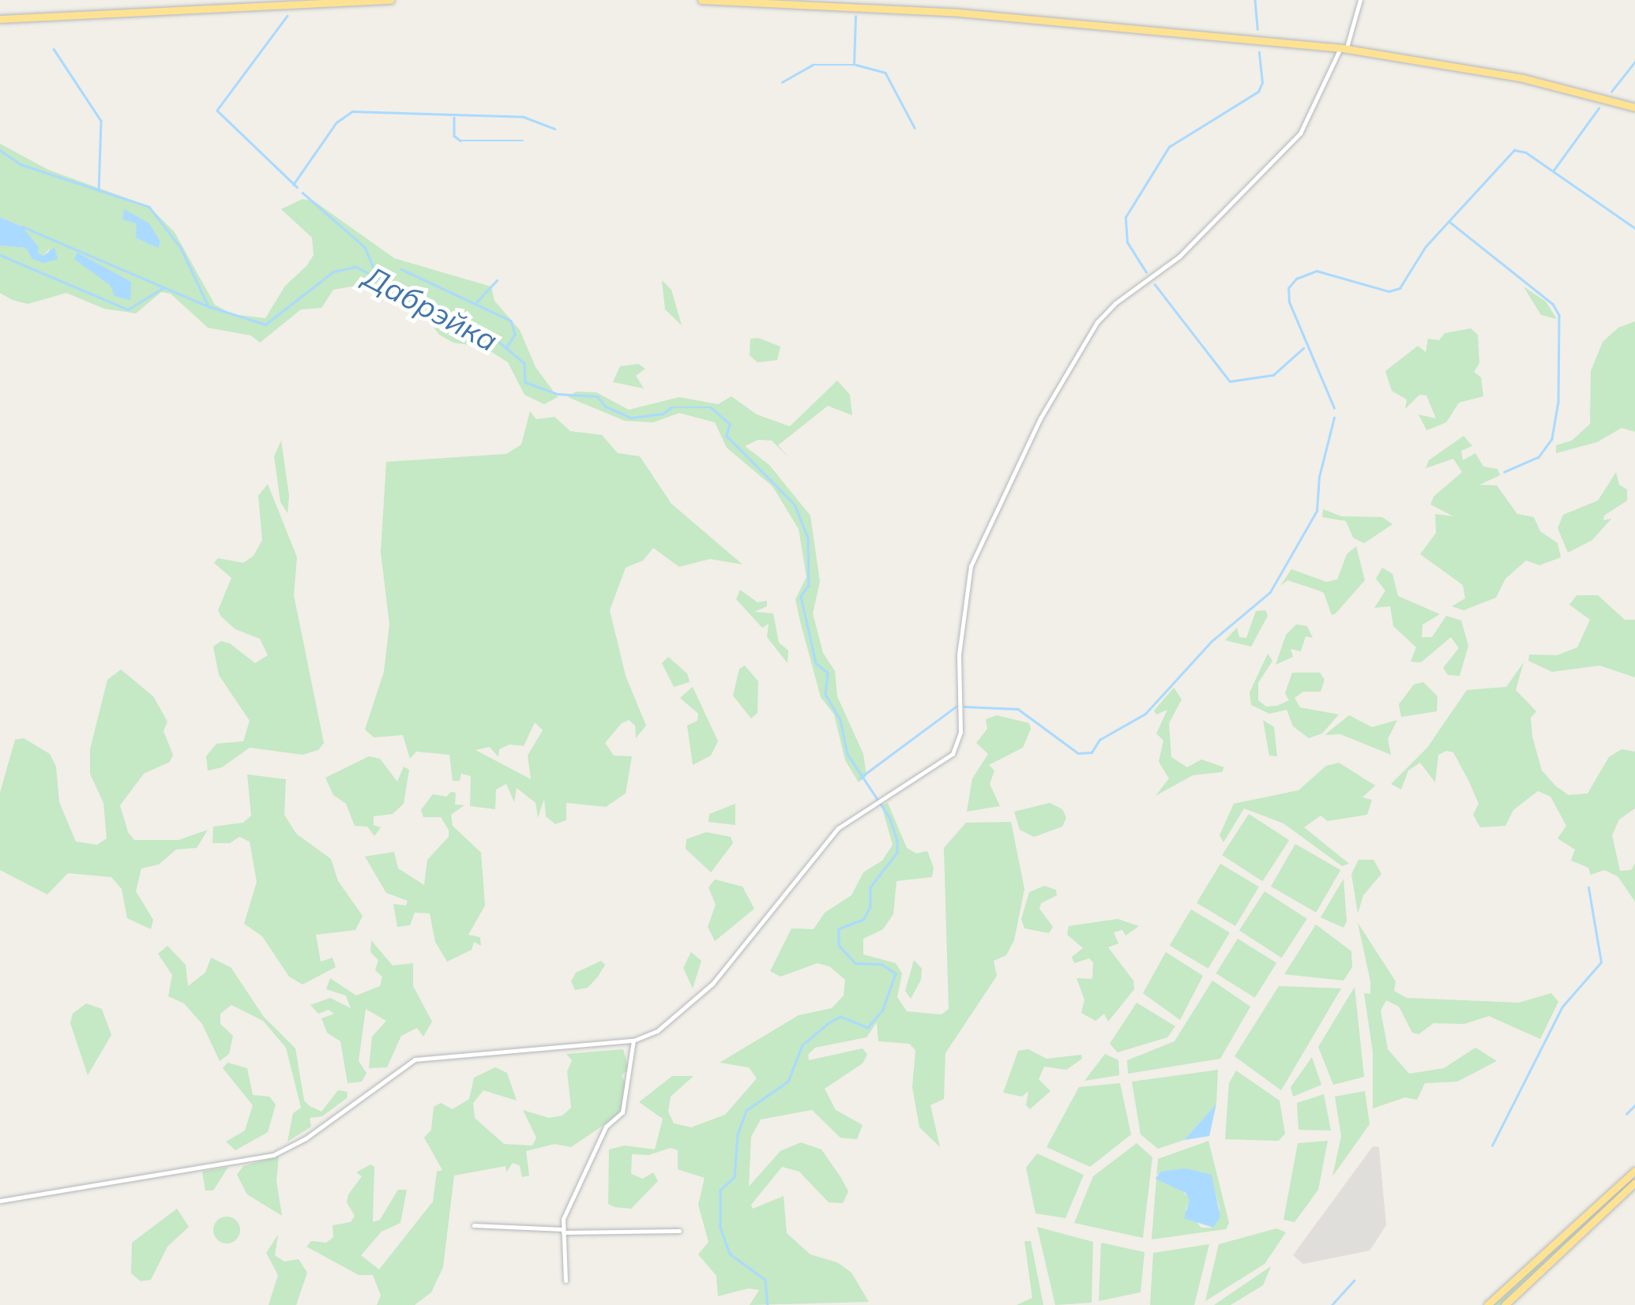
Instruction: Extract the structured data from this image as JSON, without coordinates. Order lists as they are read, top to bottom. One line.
{"water":["Дабрэйка"]}
